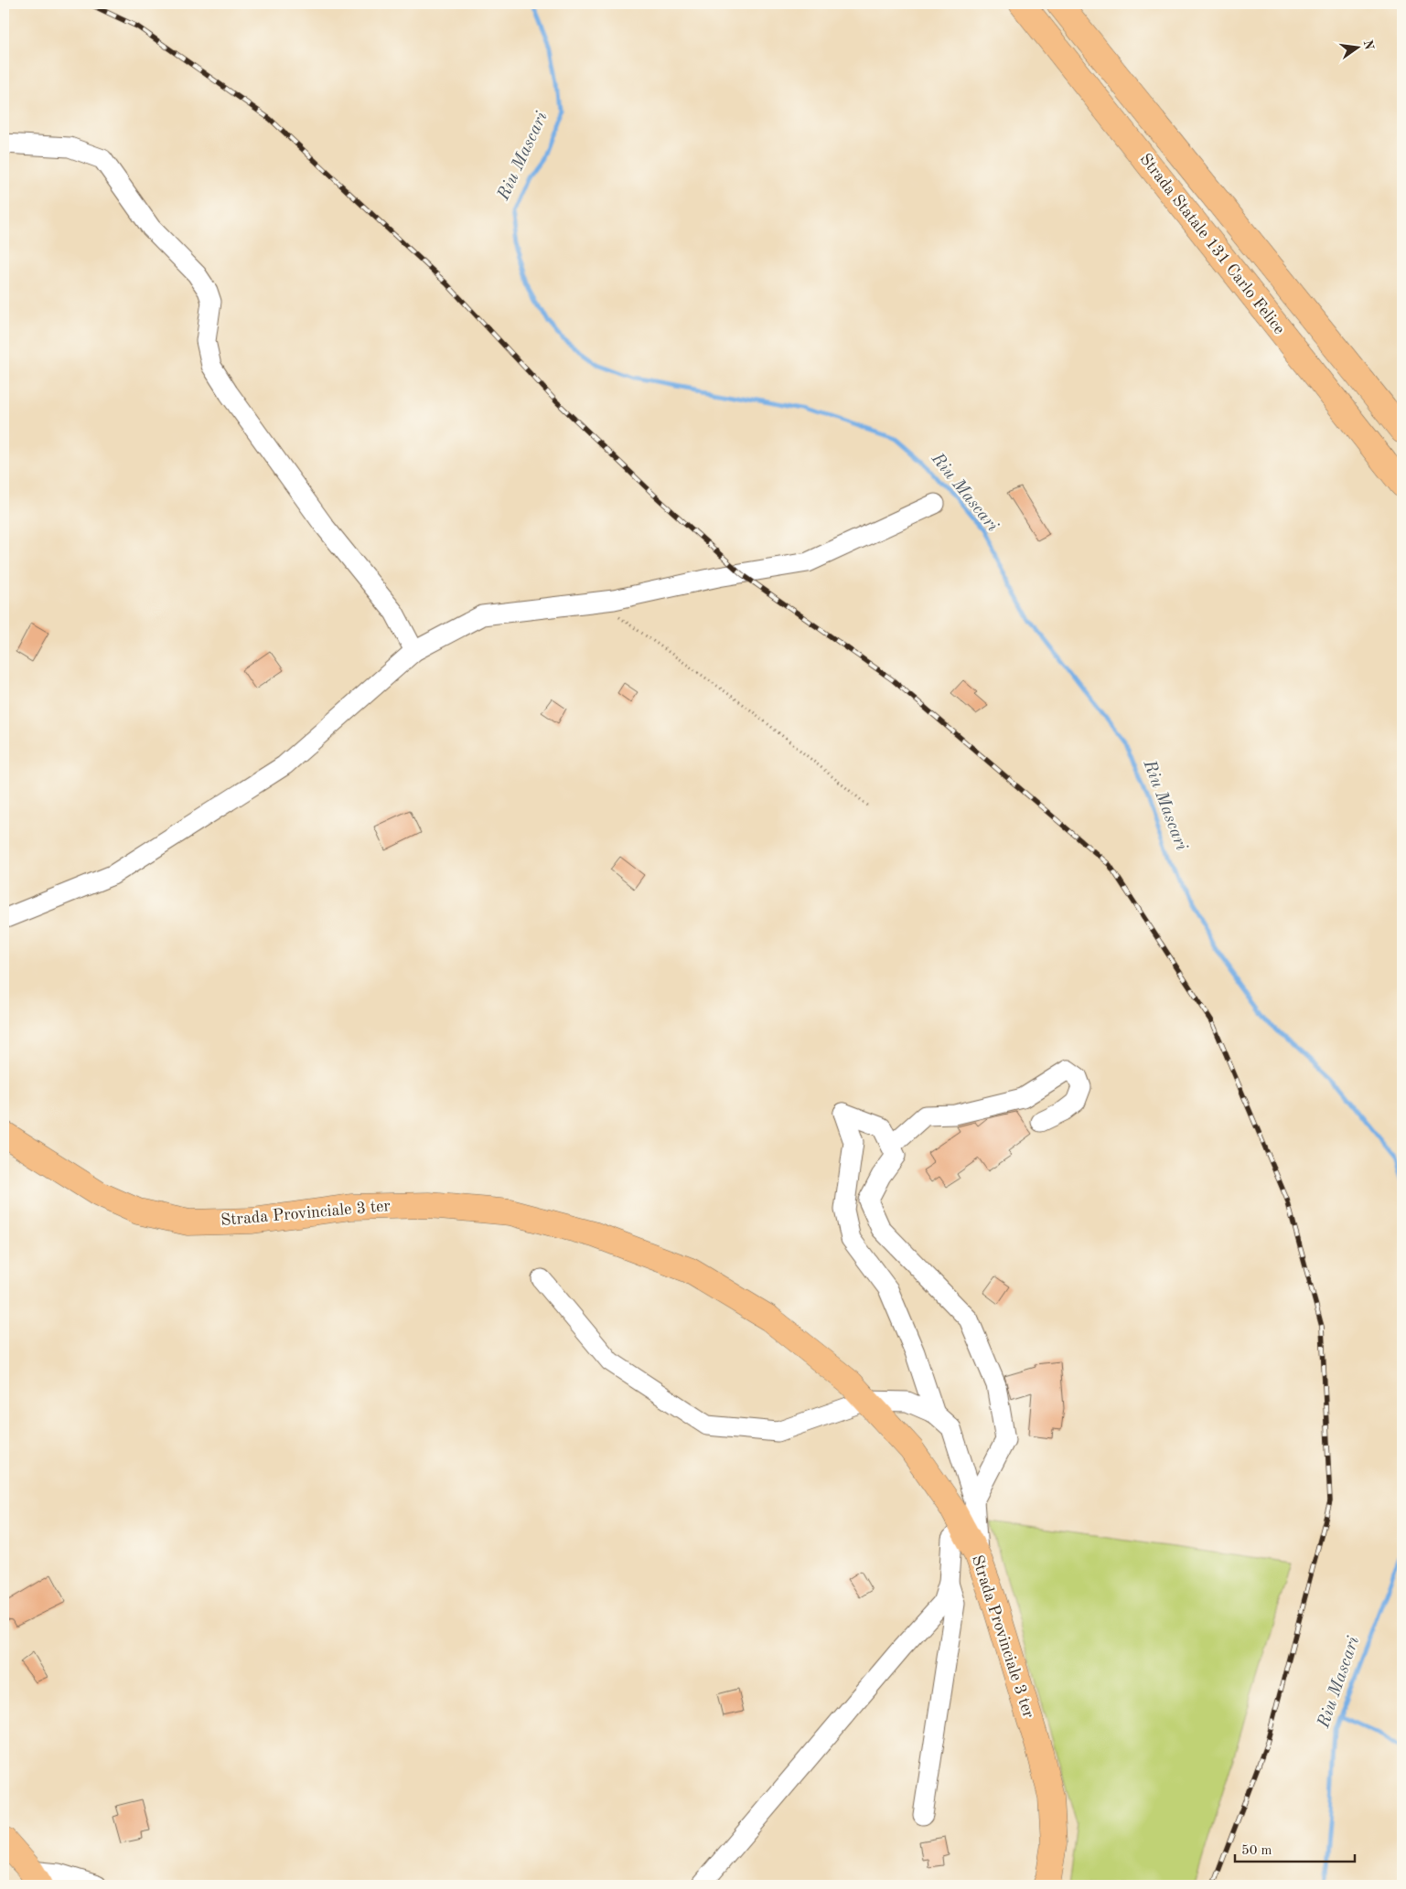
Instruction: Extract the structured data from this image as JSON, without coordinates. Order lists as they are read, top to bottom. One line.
{"streets":{"main road":["Strada Statale 131 Carlo Felice","Strada Provinciale 3 ter"]},"water":["Riu Mascari"],"scale_bar":"50 m","north":"right"}
